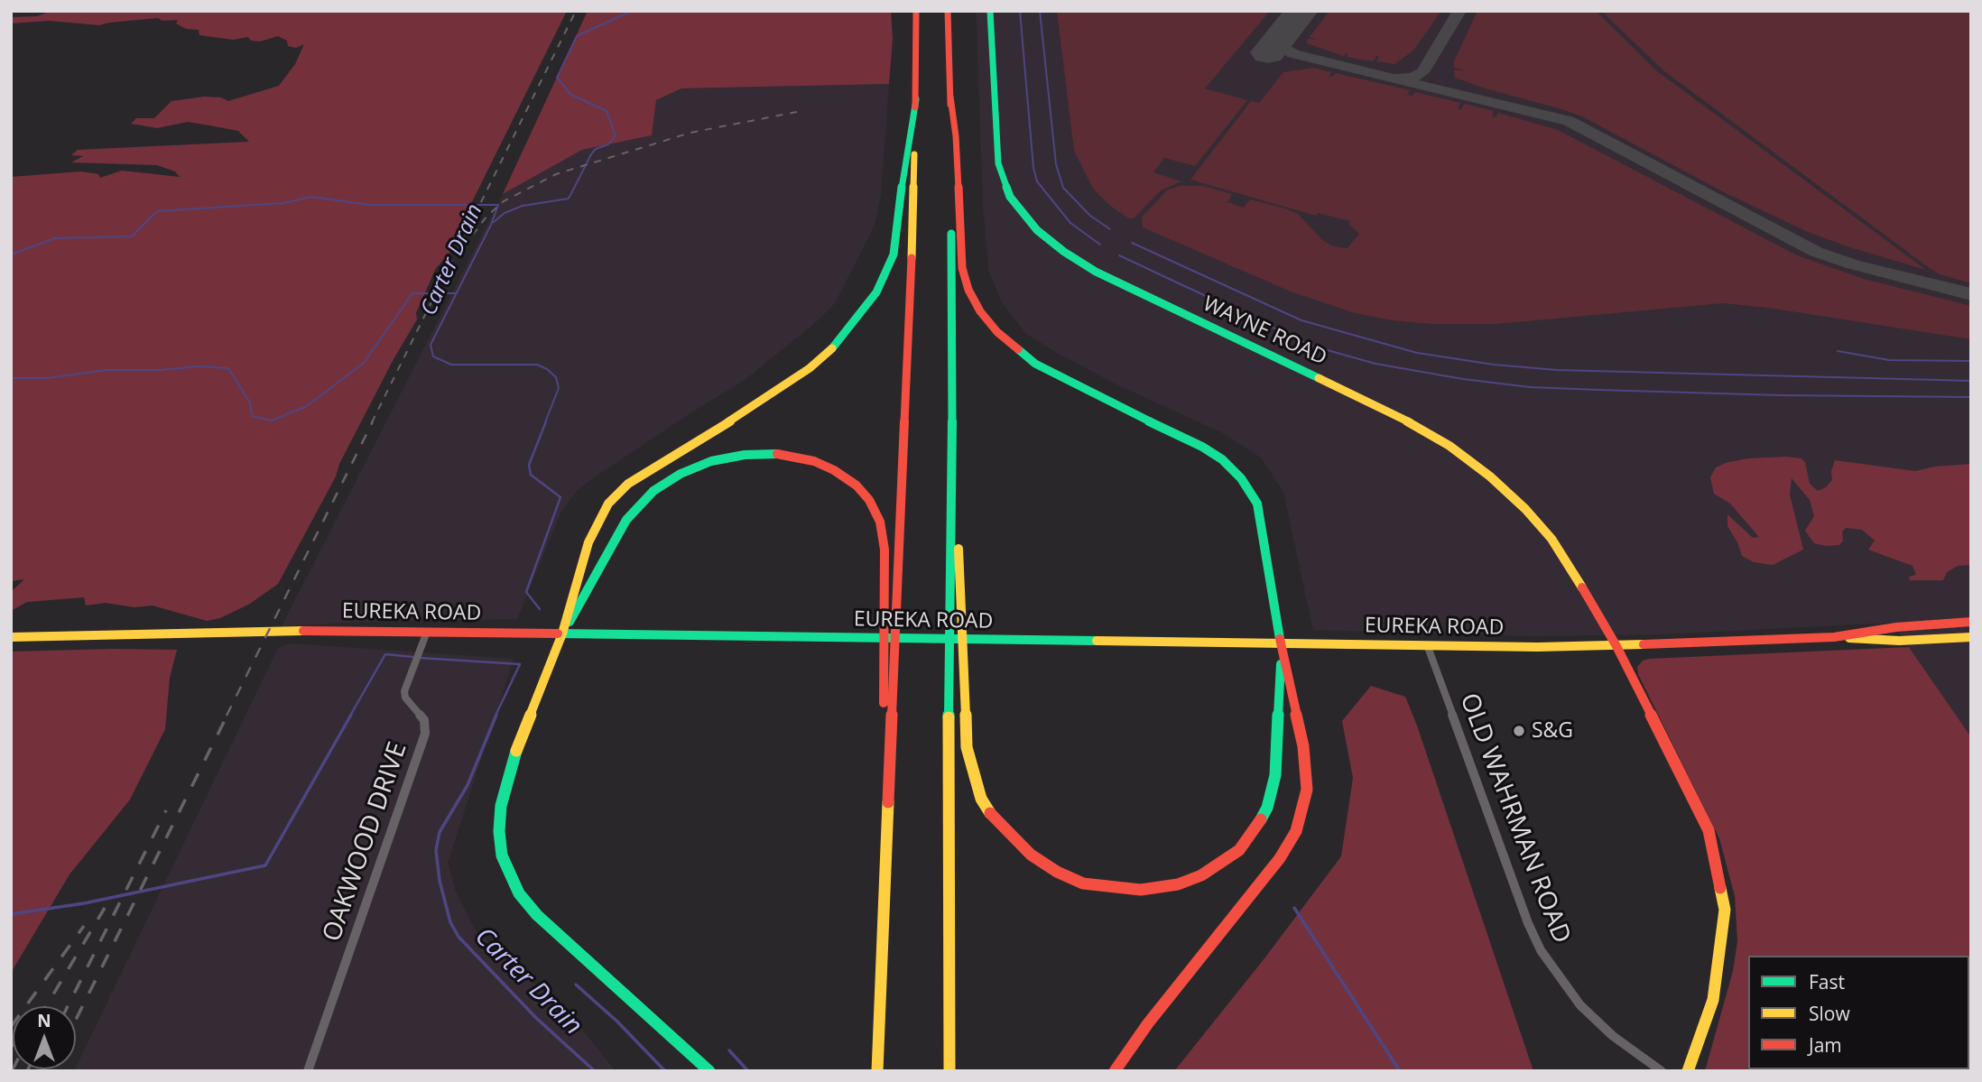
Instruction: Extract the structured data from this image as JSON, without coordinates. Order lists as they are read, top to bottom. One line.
{"streets":{"main road":["WAYNE ROAD","EUREKA ROAD"],"street":["OLD WAHRMAN ROAD","OAKWOOD DRIVE"]},"crossings":[["WAYNE ROAD","EUREKA ROAD"],["EUREKA ROAD","OLD WAHRMAN ROAD"],["EUREKA ROAD","OAKWOOD DRIVE"]],"water":["Carter Drain"],"places":["S&G"],"legend":["Fast","Slow","Jam"],"north":"top"}
